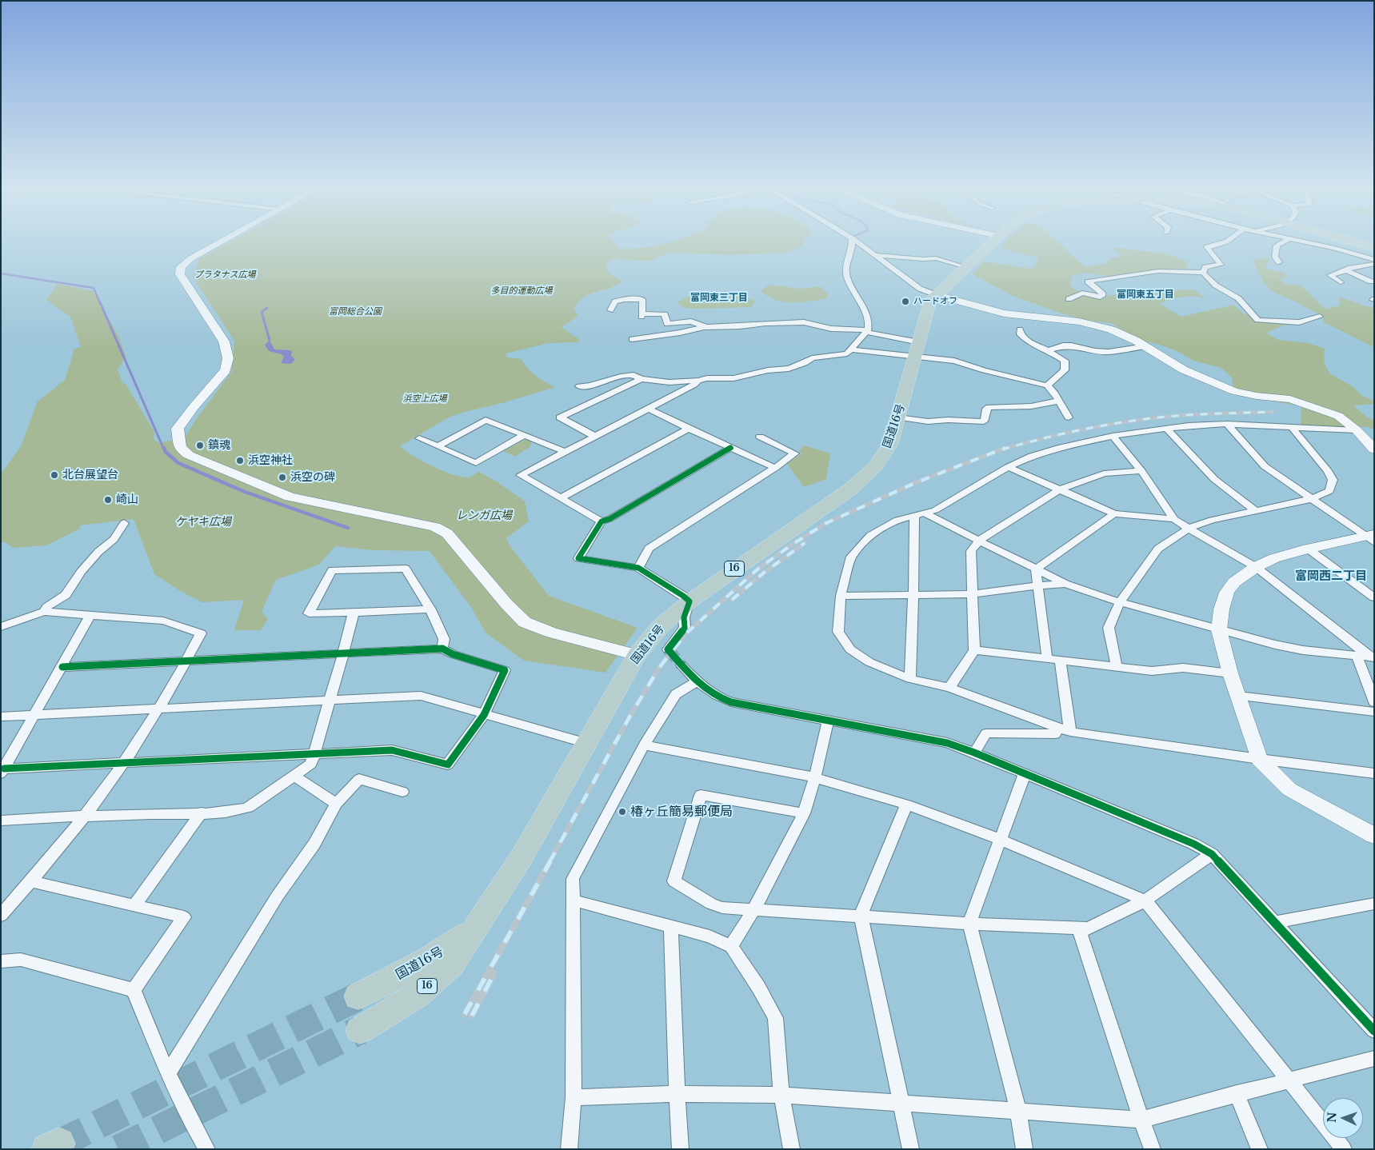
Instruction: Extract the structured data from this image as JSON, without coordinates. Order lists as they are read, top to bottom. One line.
{"streets":{"highway":["国道16号","16"]},"districts":["富岡東五丁目","富岡東三丁目","富岡西二丁目"],"parks":["プラタナス広場","多目的運動広場","富岡総合公園","浜空上広場","レンガ広場","ケヤキ広場"],"places":["ハードオフ","鎮魂","浜空神社","北台展望台","浜空の碑","崎山","椿ヶ丘簡易郵便局"],"north":"left"}
